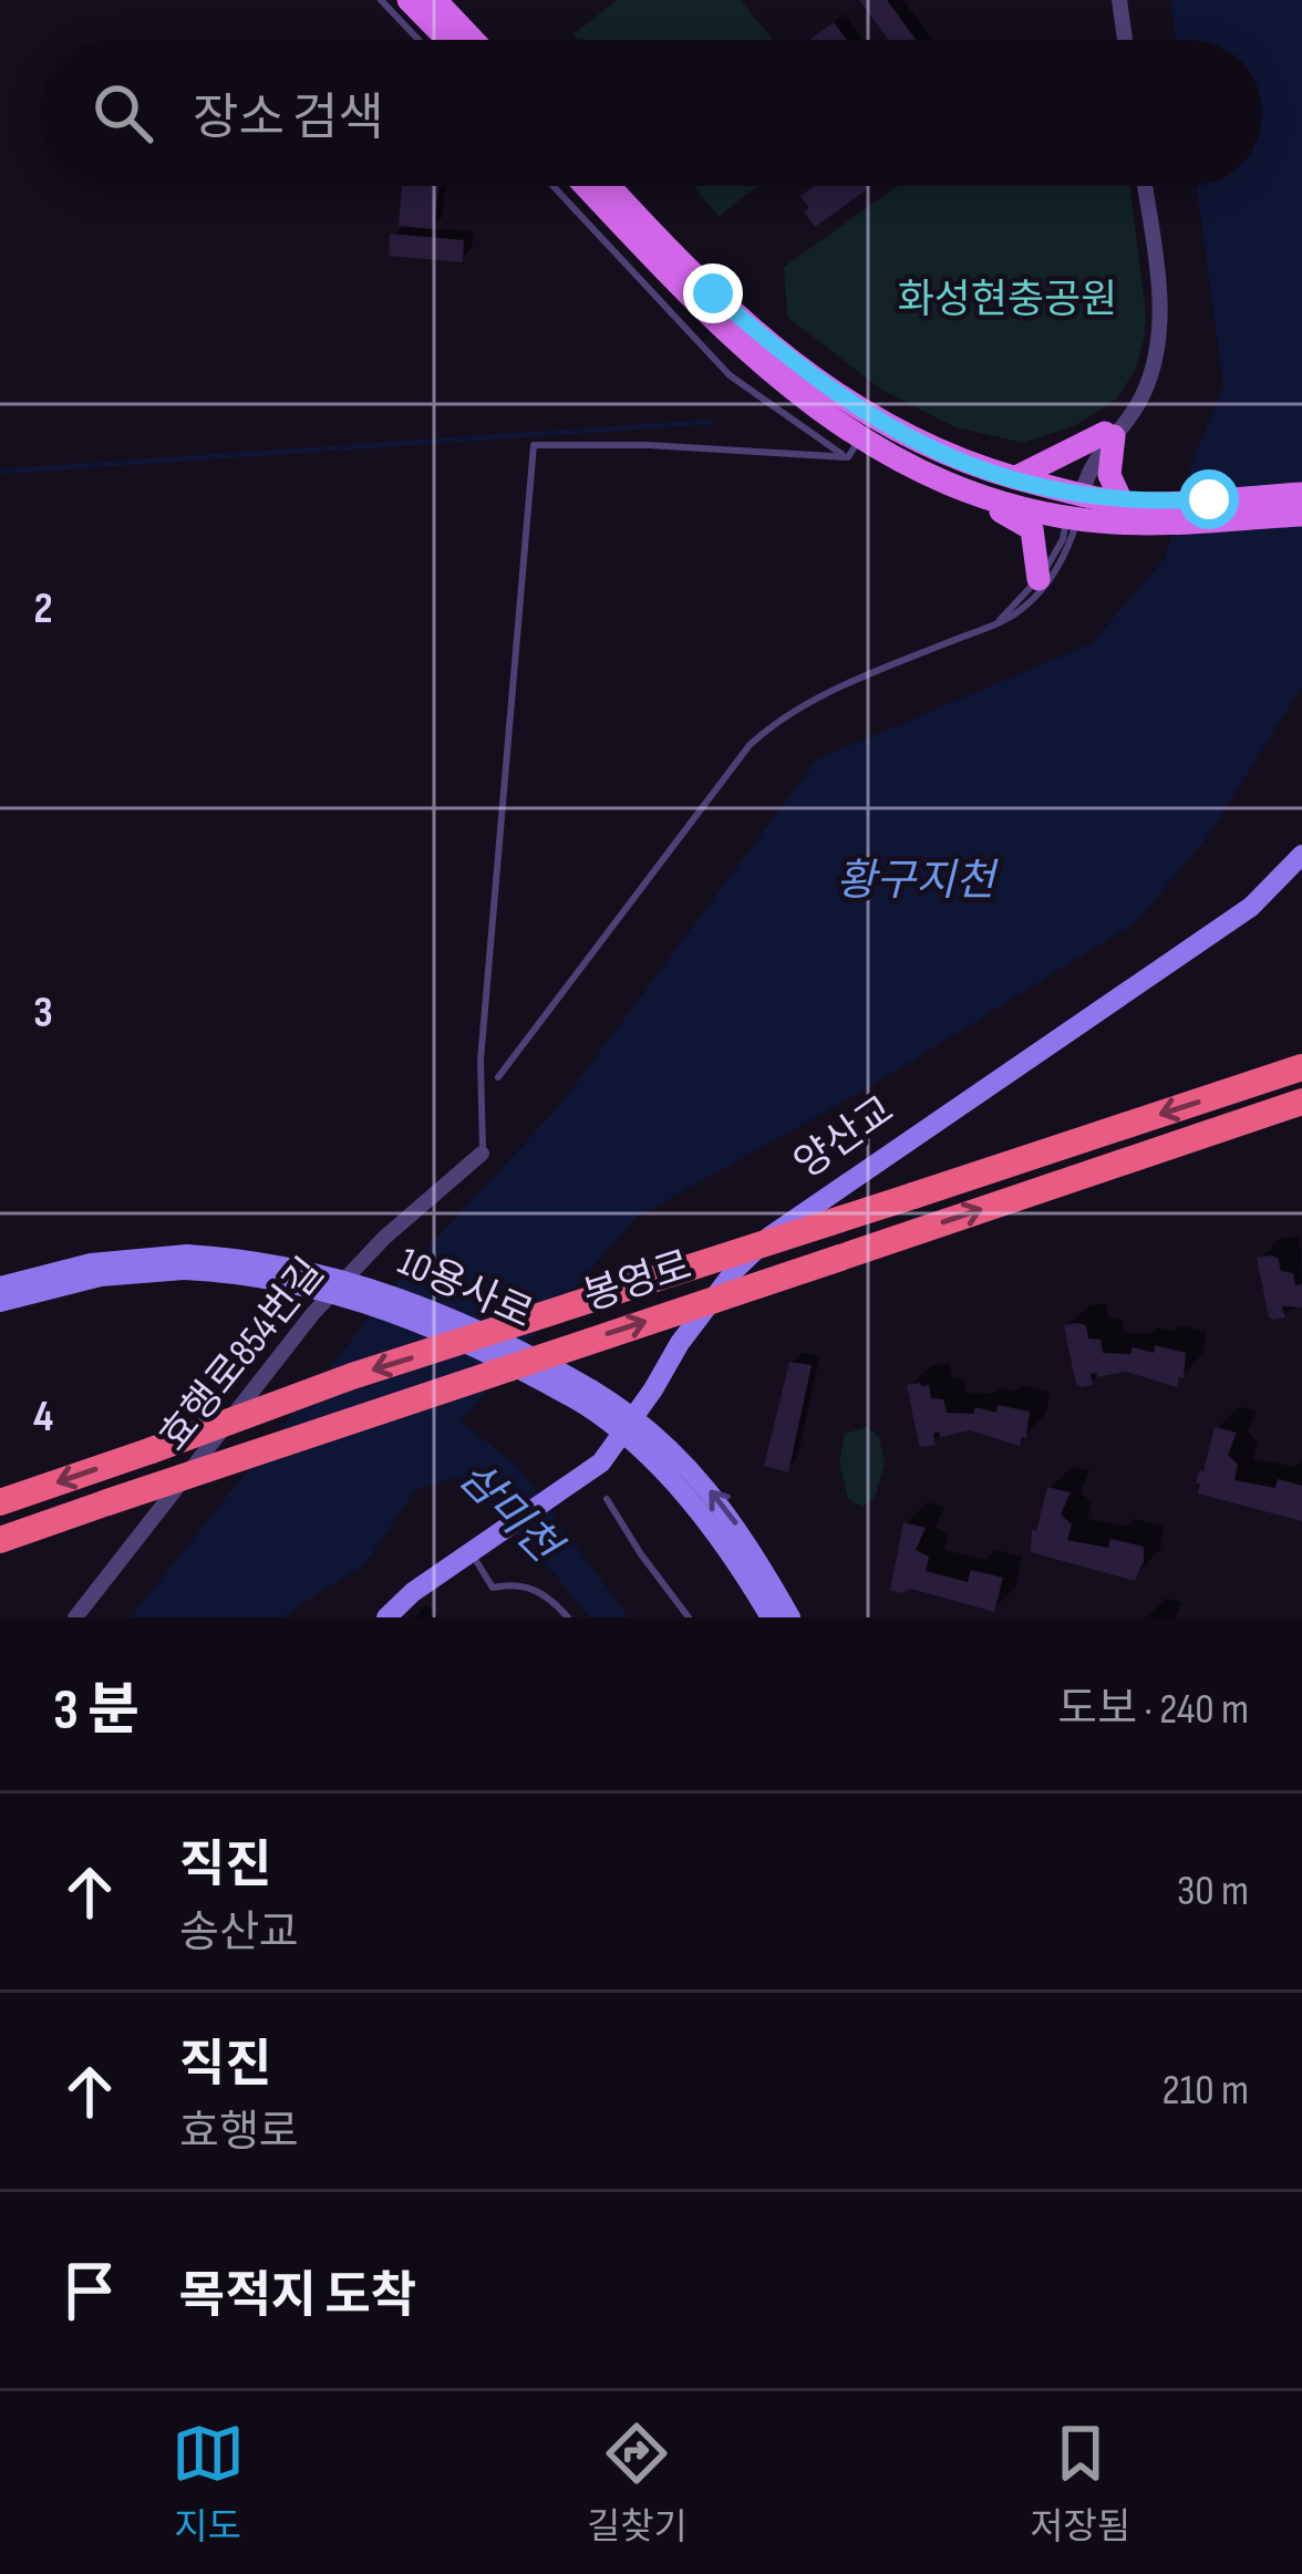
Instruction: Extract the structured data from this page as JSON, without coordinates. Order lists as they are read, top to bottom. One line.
{"streets":{"highway":["봉영로"],"street":["양산교","10용사로","효행로854번길"]},"crossings":[["양산교","10용사로"]],"water":["황구지천","삼미천"],"parks":["화성현충공원"],"page":{"search":"장소 검색","heading":["3 분","도보 · 240 m"],"list":[["직진","송산교","30 m"],["직진","효행로","210 m"],"목적지 도착"],"nav":["지도","길찾기","저장됨"]},"grid":{"rows":["2","3","4"]}}
